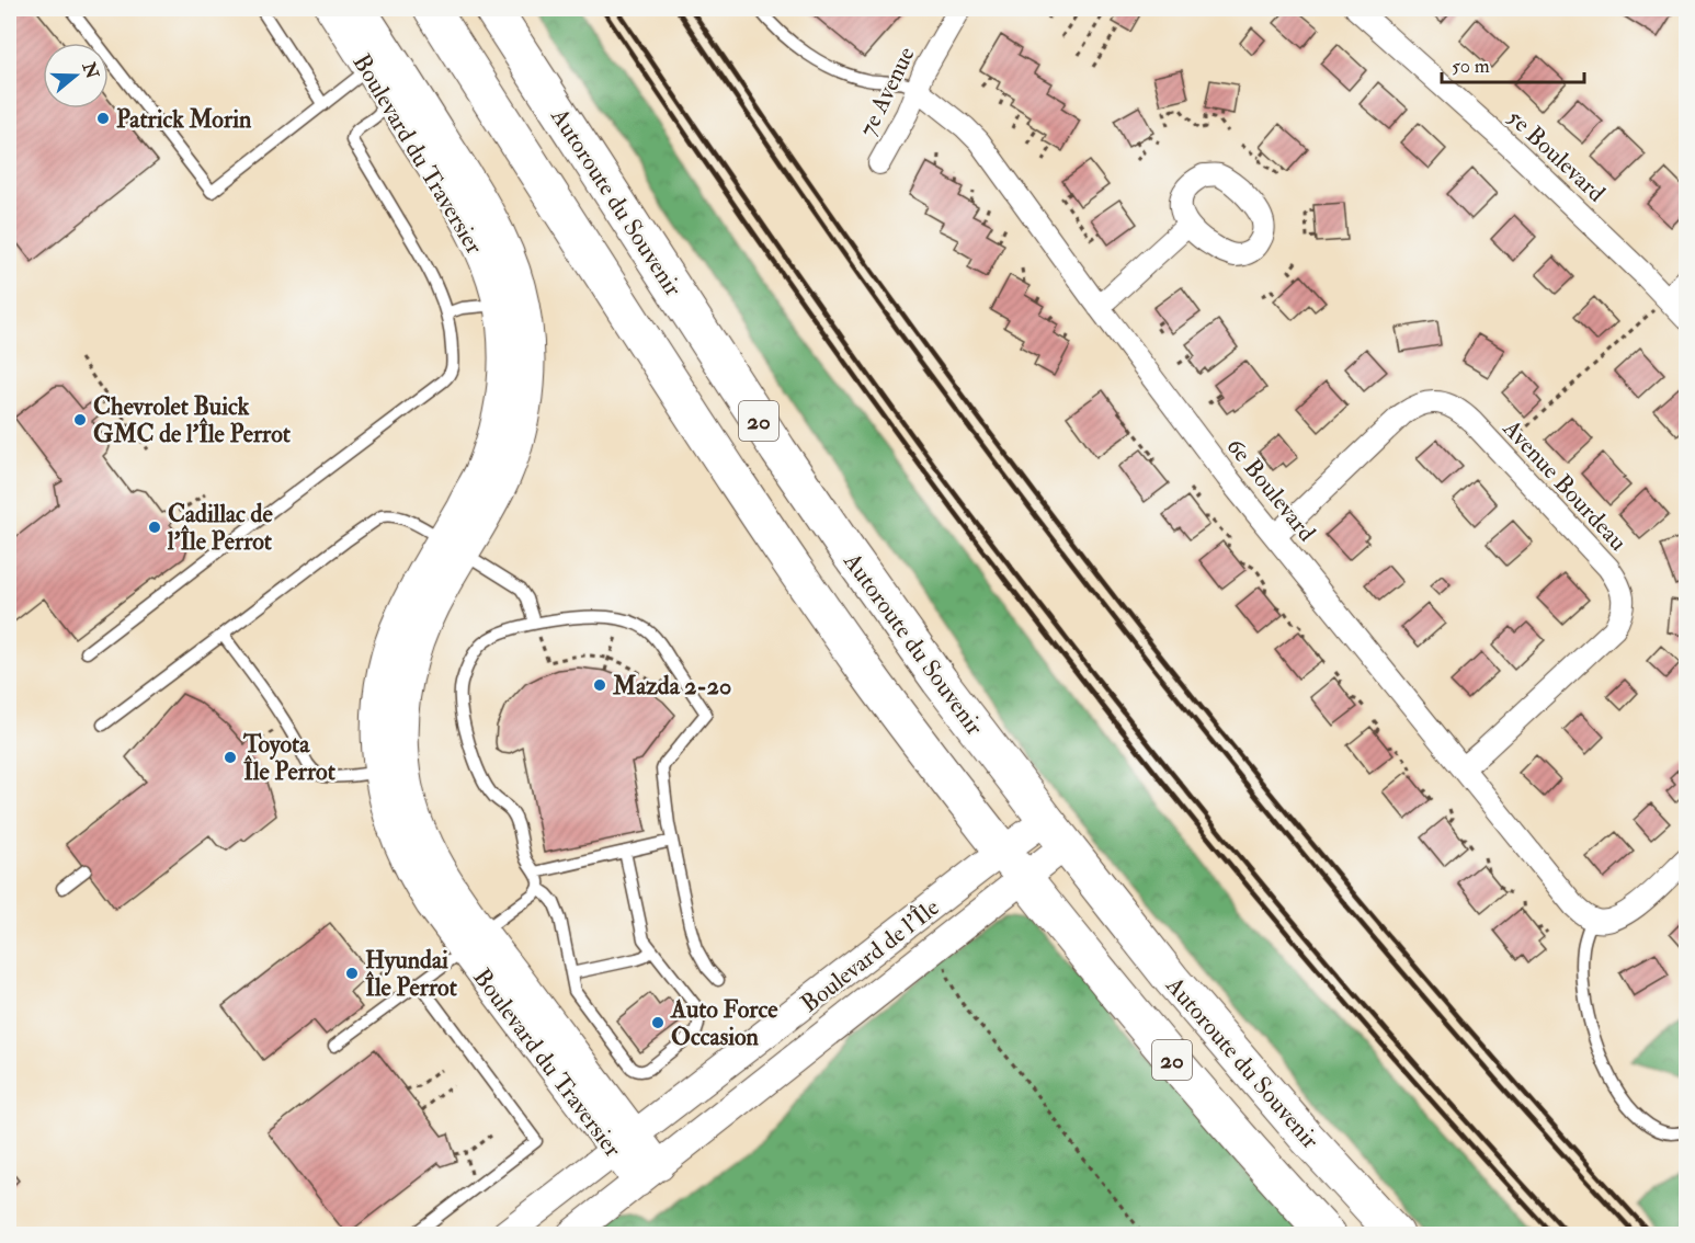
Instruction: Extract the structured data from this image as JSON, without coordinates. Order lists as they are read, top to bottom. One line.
{"streets":{"highway":["Autoroute du Souvenir","20"],"street":["7e Avenue","Boulevard du Traversier","5e Boulevard","Avenue Bourdeau","6e Boulevard","Boulevard de l'Île"]},"crossings":[["7e Avenue","6e Boulevard"],["Boulevard du Traversier","Boulevard de l'Île"],["Autoroute du Souvenir","Boulevard de l'Île"],["20","Boulevard de l'Île"],["Avenue Bourdeau","6e Boulevard"]],"places":["Patrick Morin","Chevrolet Buick GMC de l'Île Perrot","Cadillac de l'Île Perrot","Mazda 2-20","Toyota Île Perrot","Hyundai Île Perrot","Auto Force Occasion"],"scale_bar":"50 m","north":"right"}
